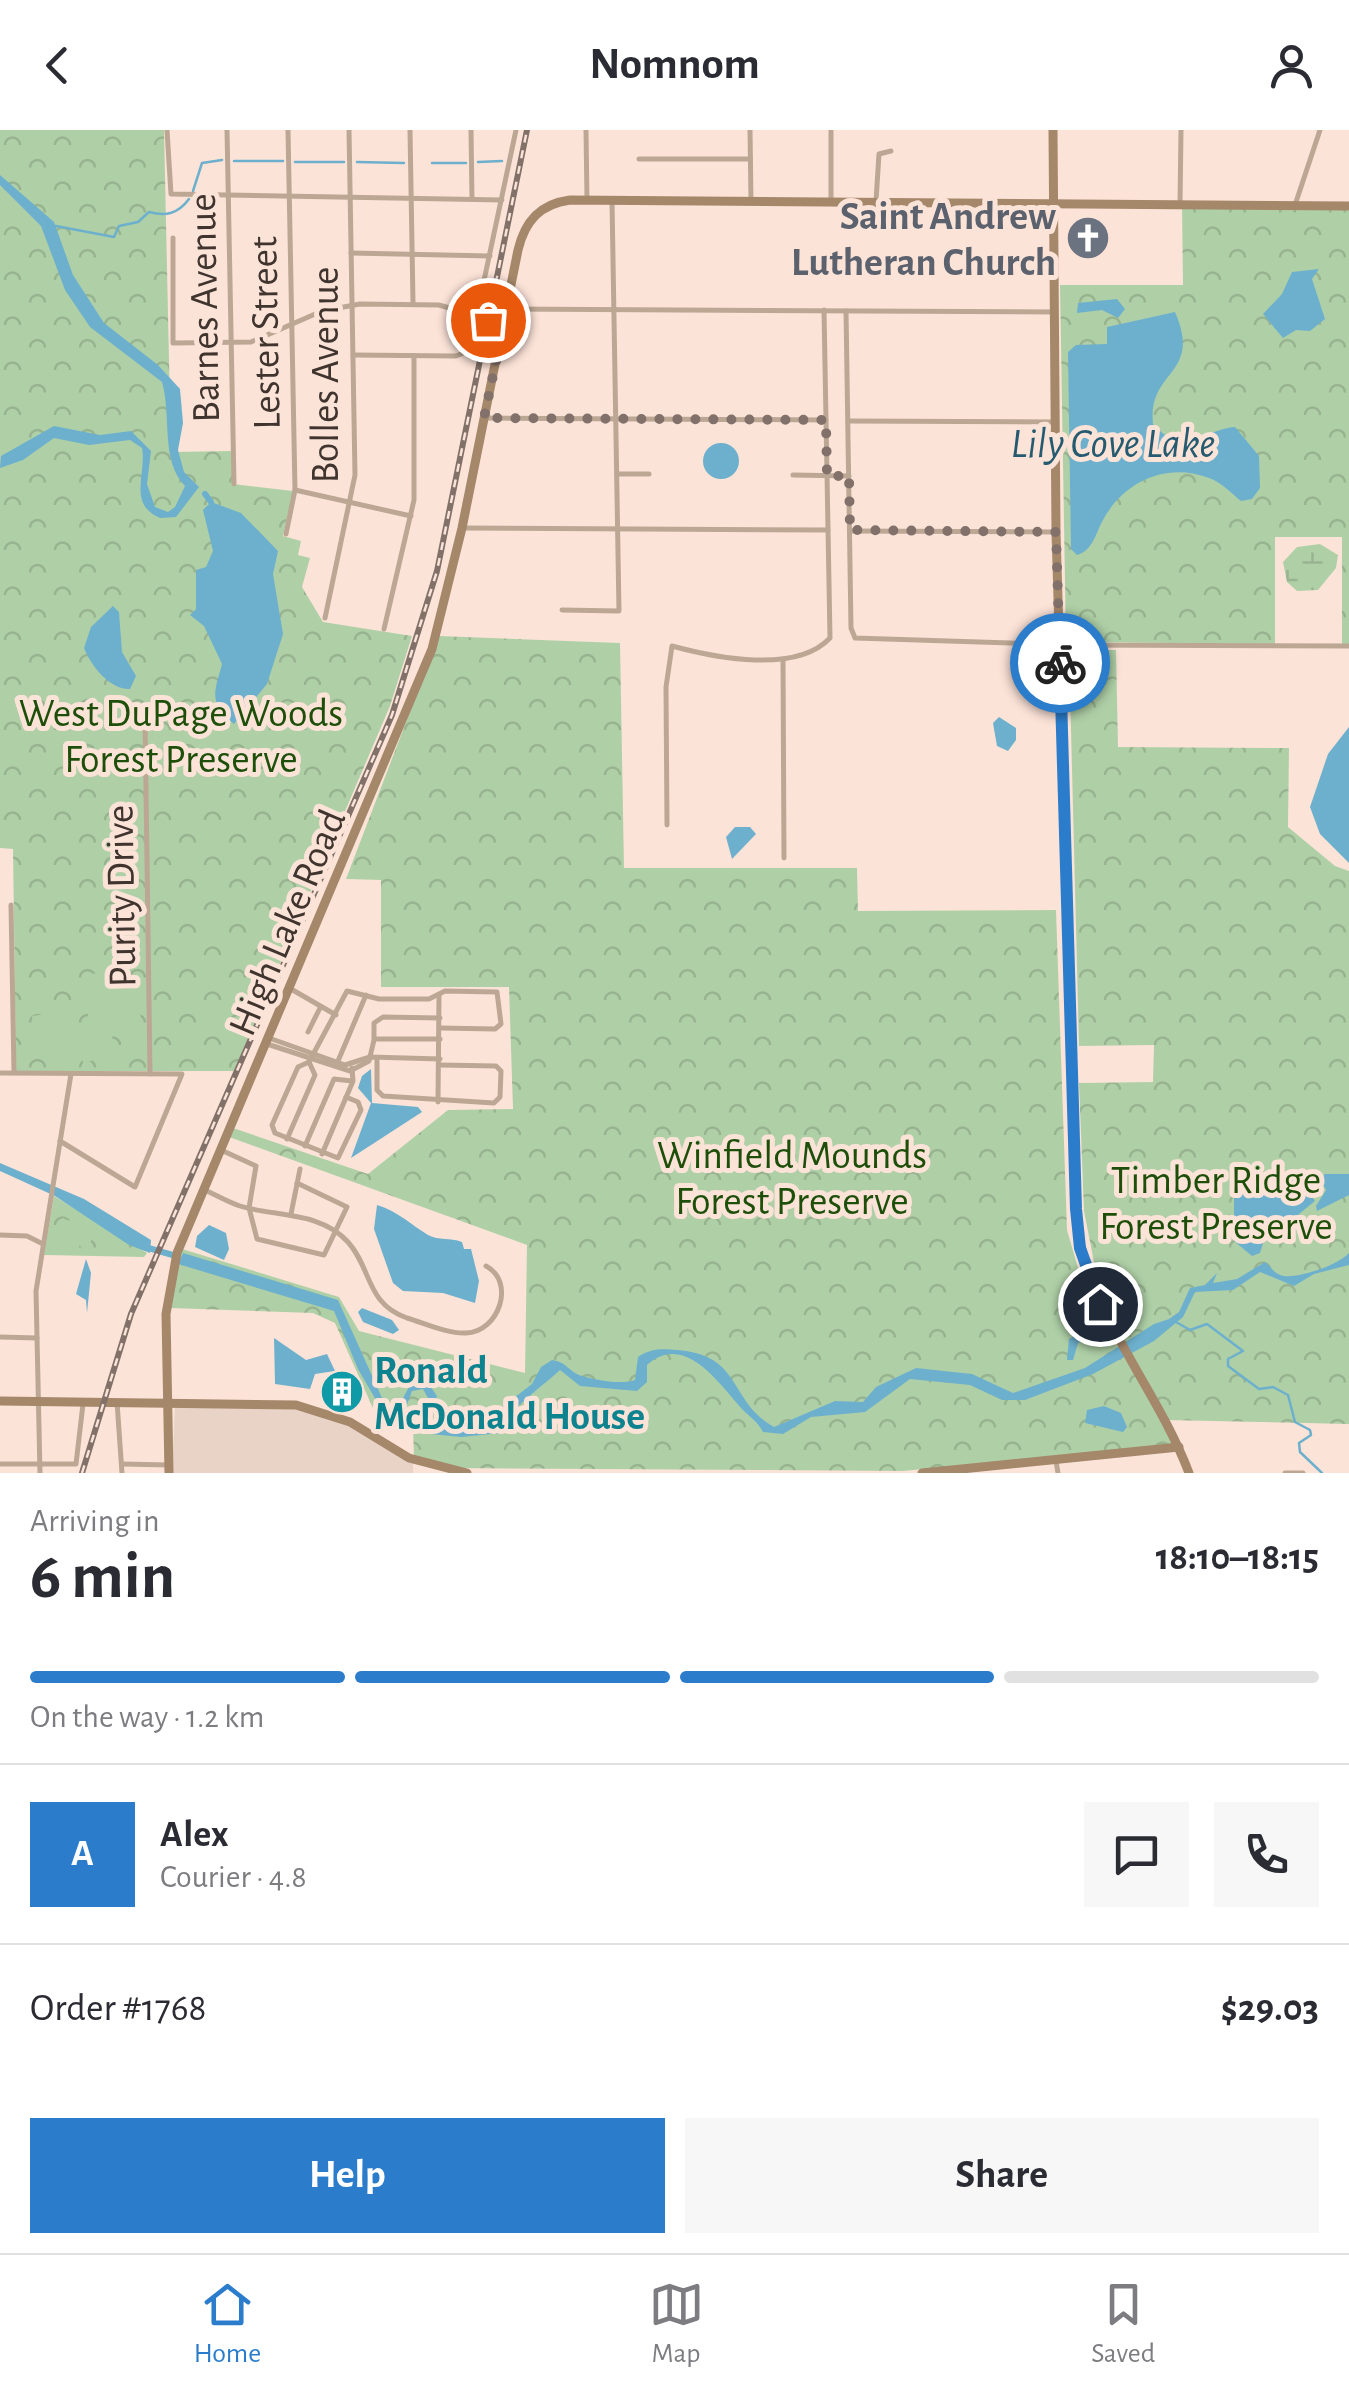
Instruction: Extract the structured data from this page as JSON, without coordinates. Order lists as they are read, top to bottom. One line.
{"streets":{"street":["Barnes Avenue","Lester Street","Bolles Avenue","Purity Drive","High Lake Road"]},"water":["Lily Cove Lake"],"parks":["West DuPage Woods Forest Preserve","Winfield Mounds Forest Preserve","Timber Ridge Forest Preserve"],"places":{"church":["Saint Andrew Lutheran Church"],"building":["Ronald McDonald House"]},"page":{"header":"Nomnom","heading":["6 min","Arriving in","18:10–18:15"],"panel":["Alex","Courier · 4.8","Order #1768","$29.03"],"bar":"On the way · 1.2 km","round":"A","buttons":["Help","Share"],"tabs":["Home","Map","Saved"]}}
